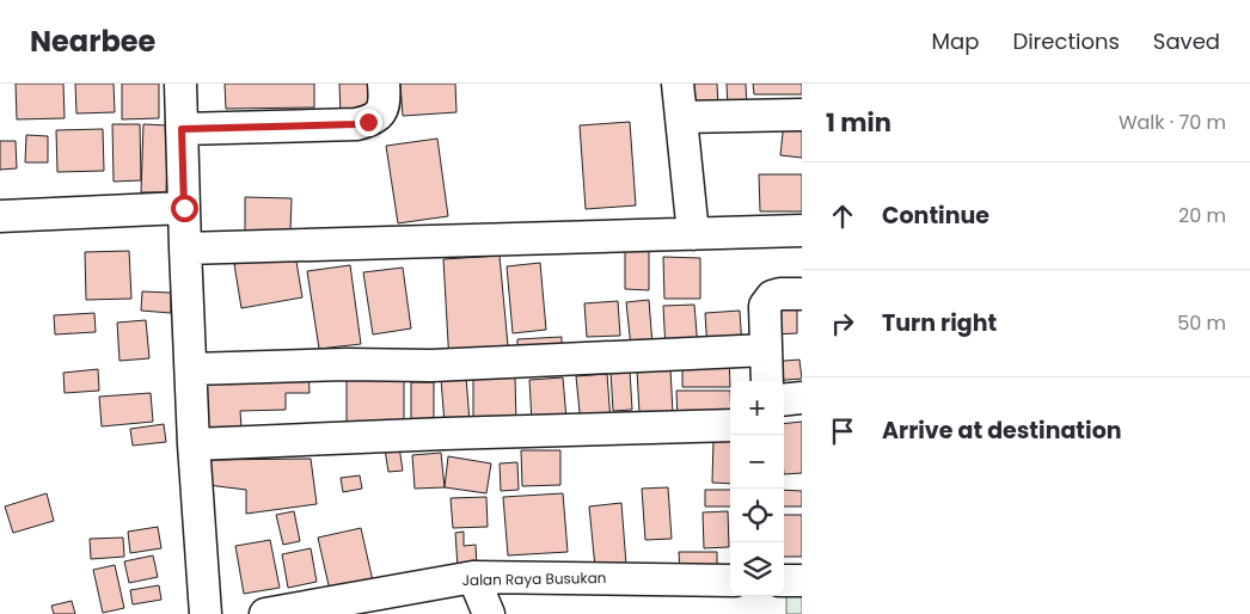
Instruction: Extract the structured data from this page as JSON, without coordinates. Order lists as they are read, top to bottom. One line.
{"streets":{"street":["Jalan Raya Busukan"]},"page":{"header":"Nearbee","nav":["Map","Directions","Saved"],"heading":["1 min","Walk · 70 m"],"list":[["Continue","20 m"],["Turn right","50 m"],"Arrive at destination"],"map_buttons":["+","−"]}}
